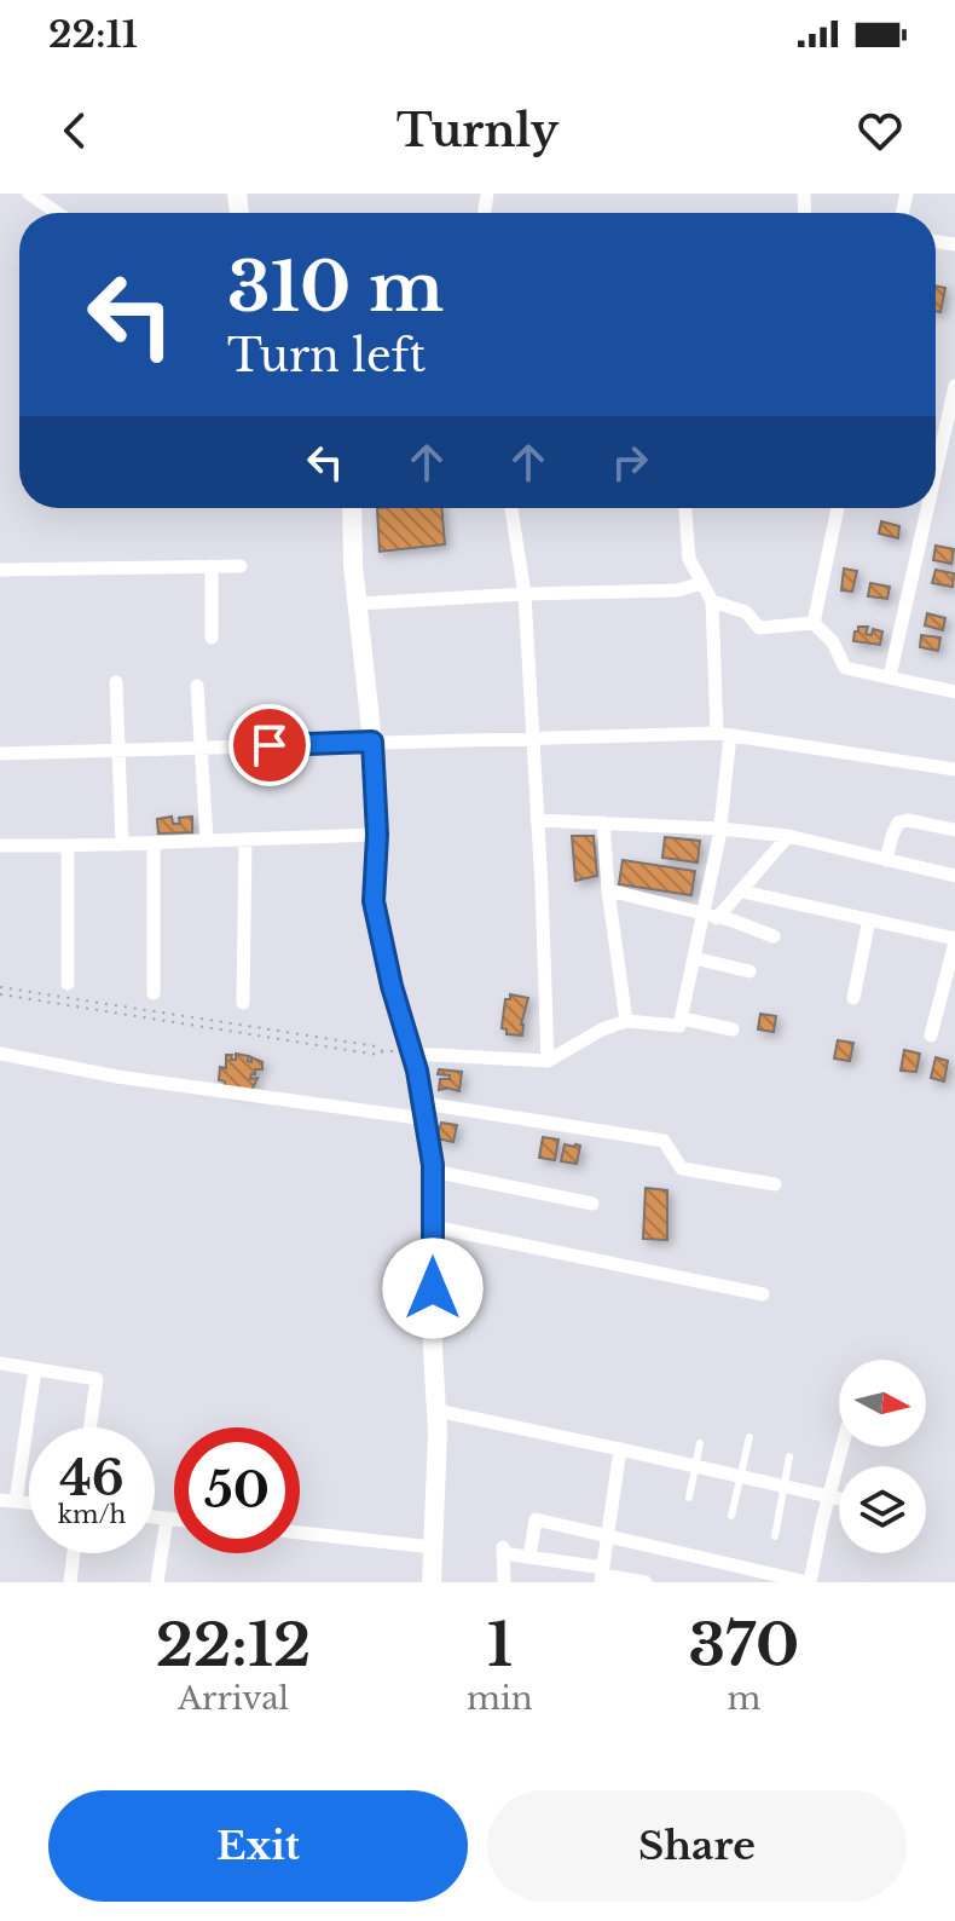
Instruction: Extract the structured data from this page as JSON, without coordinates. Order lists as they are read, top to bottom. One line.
{"north":"right","page":{"status":"22:11","header":"Turnly","turn":["310 m","Turn left"],"speed":"46 km/h","limit":"50","eta":["22:12","Arrival","1","min","370","m"],"buttons":["Exit","Share"]}}
